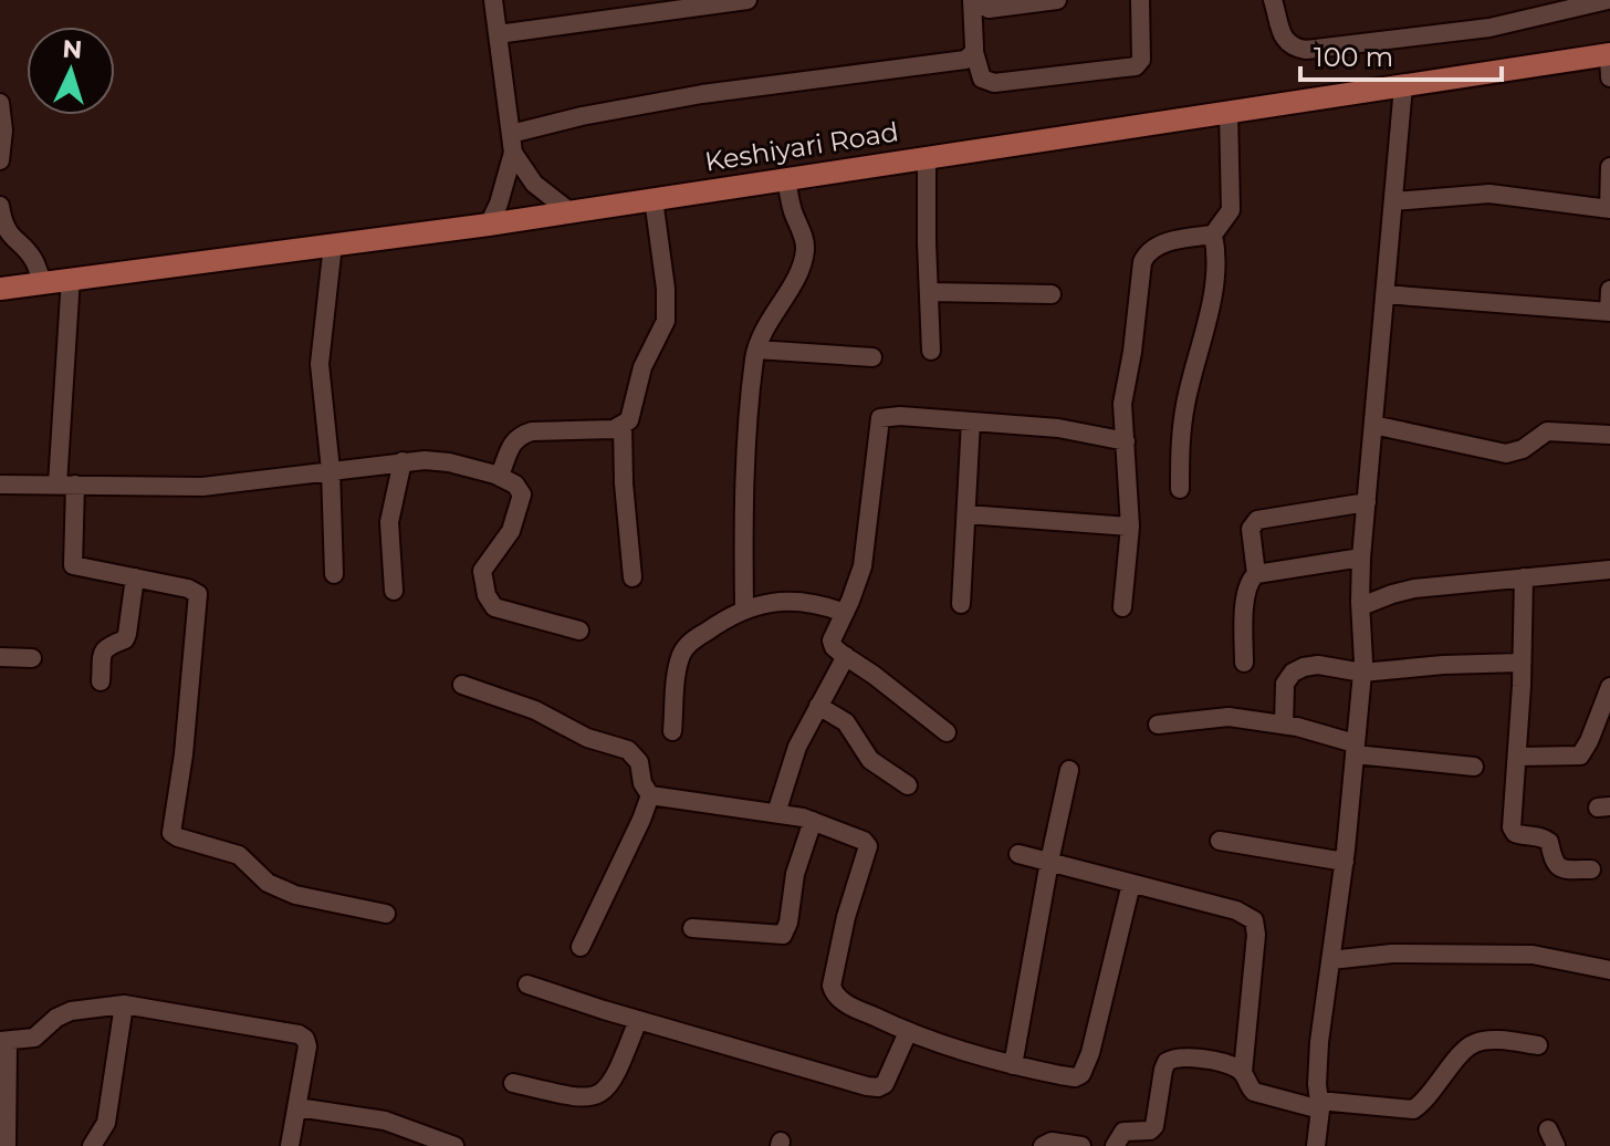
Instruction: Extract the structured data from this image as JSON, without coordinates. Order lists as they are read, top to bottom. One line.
{"streets":{"main road":["Keshiyari Road"]},"scale_bar":"100 m","north":"top"}
